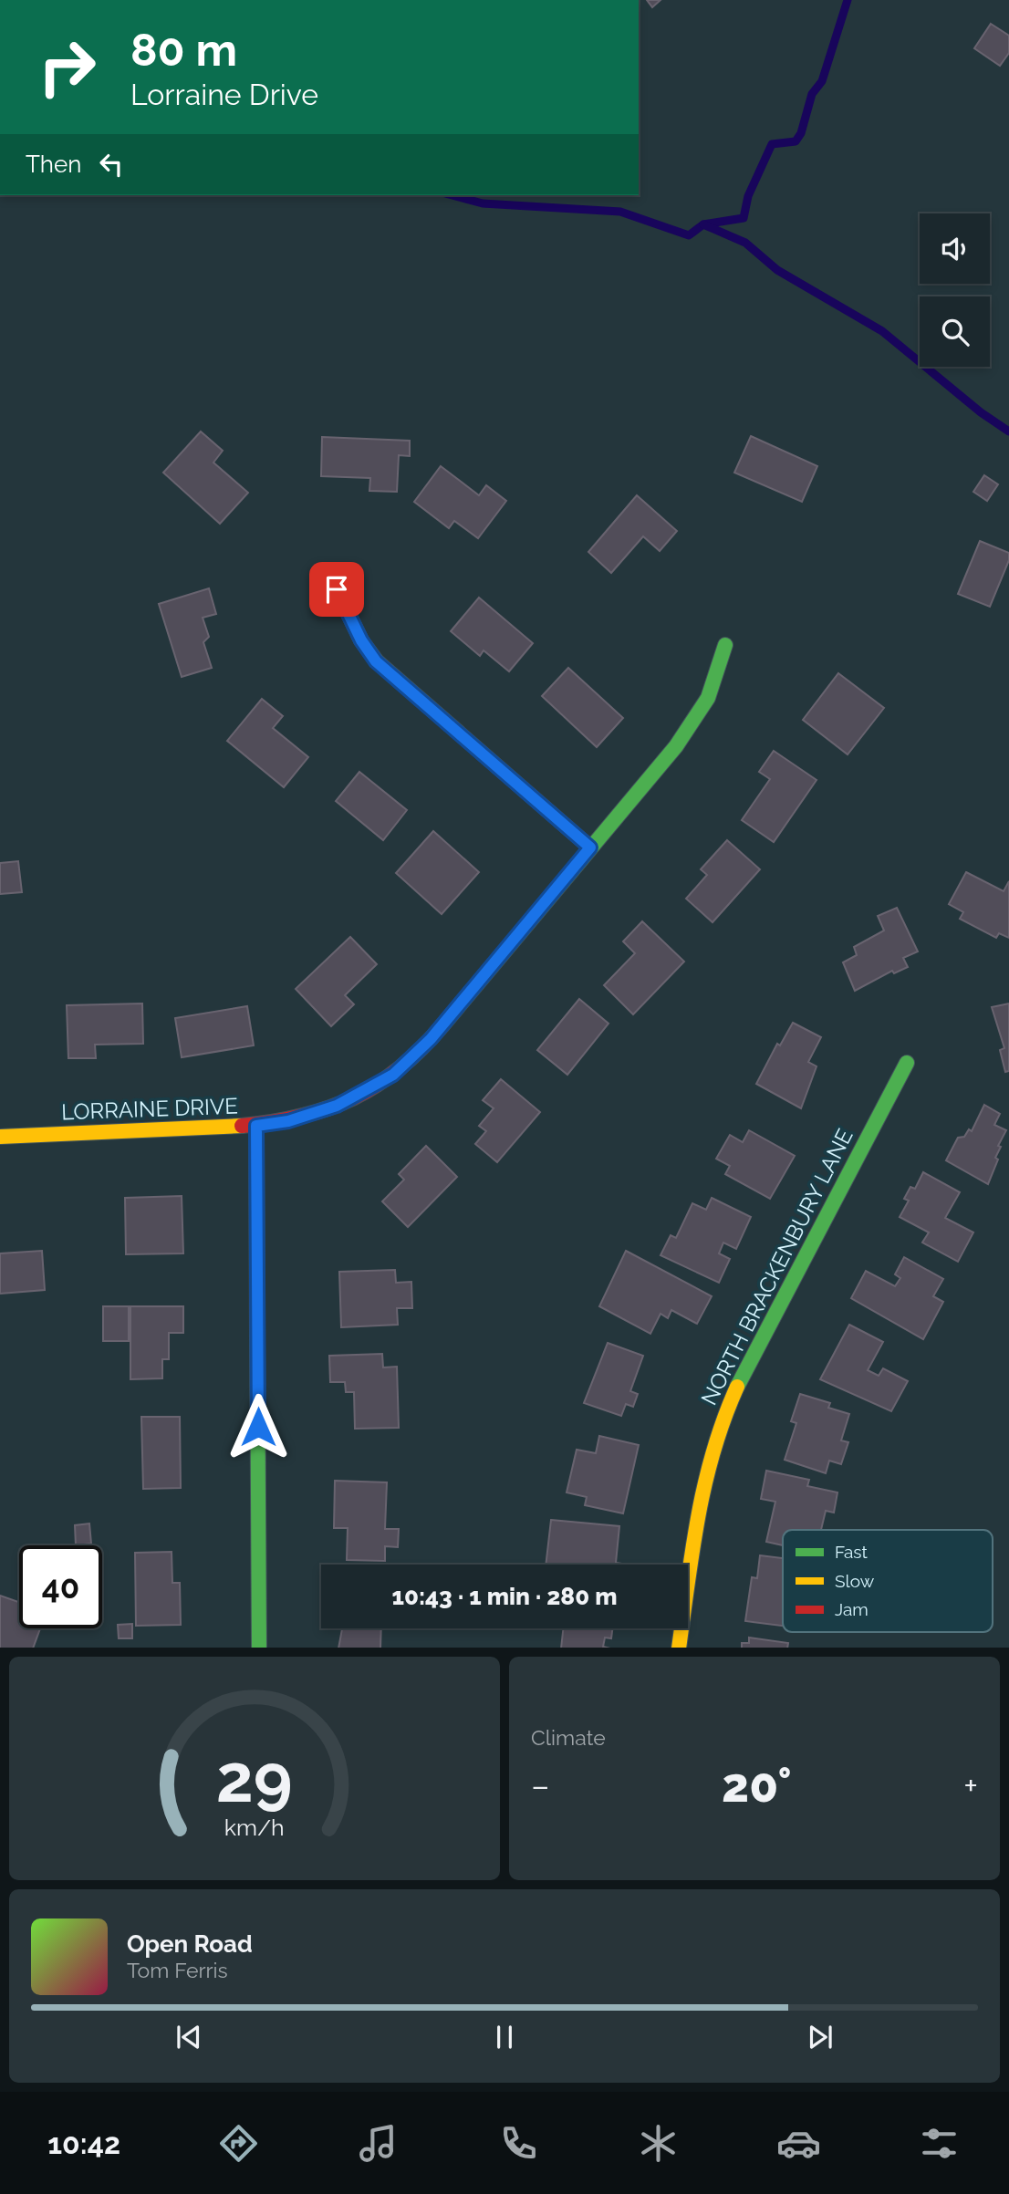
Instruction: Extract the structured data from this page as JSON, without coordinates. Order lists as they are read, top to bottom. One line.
{"streets":{"street":["LORRAINE DRIVE","NORTH BRACKENBURY LANE"]},"legend":["Fast","Slow","Jam"],"page":{"turn":["80 m","Lorraine Drive"],"then":"Then","limit":"40","trip":"10:43 · 1 min · 280 m","tile":"Climate","heat":["−","20°","+"],"song":["Open Road","Tom Ferris"],"tabs":"10:42","gauge":["29","km/h"]}}
